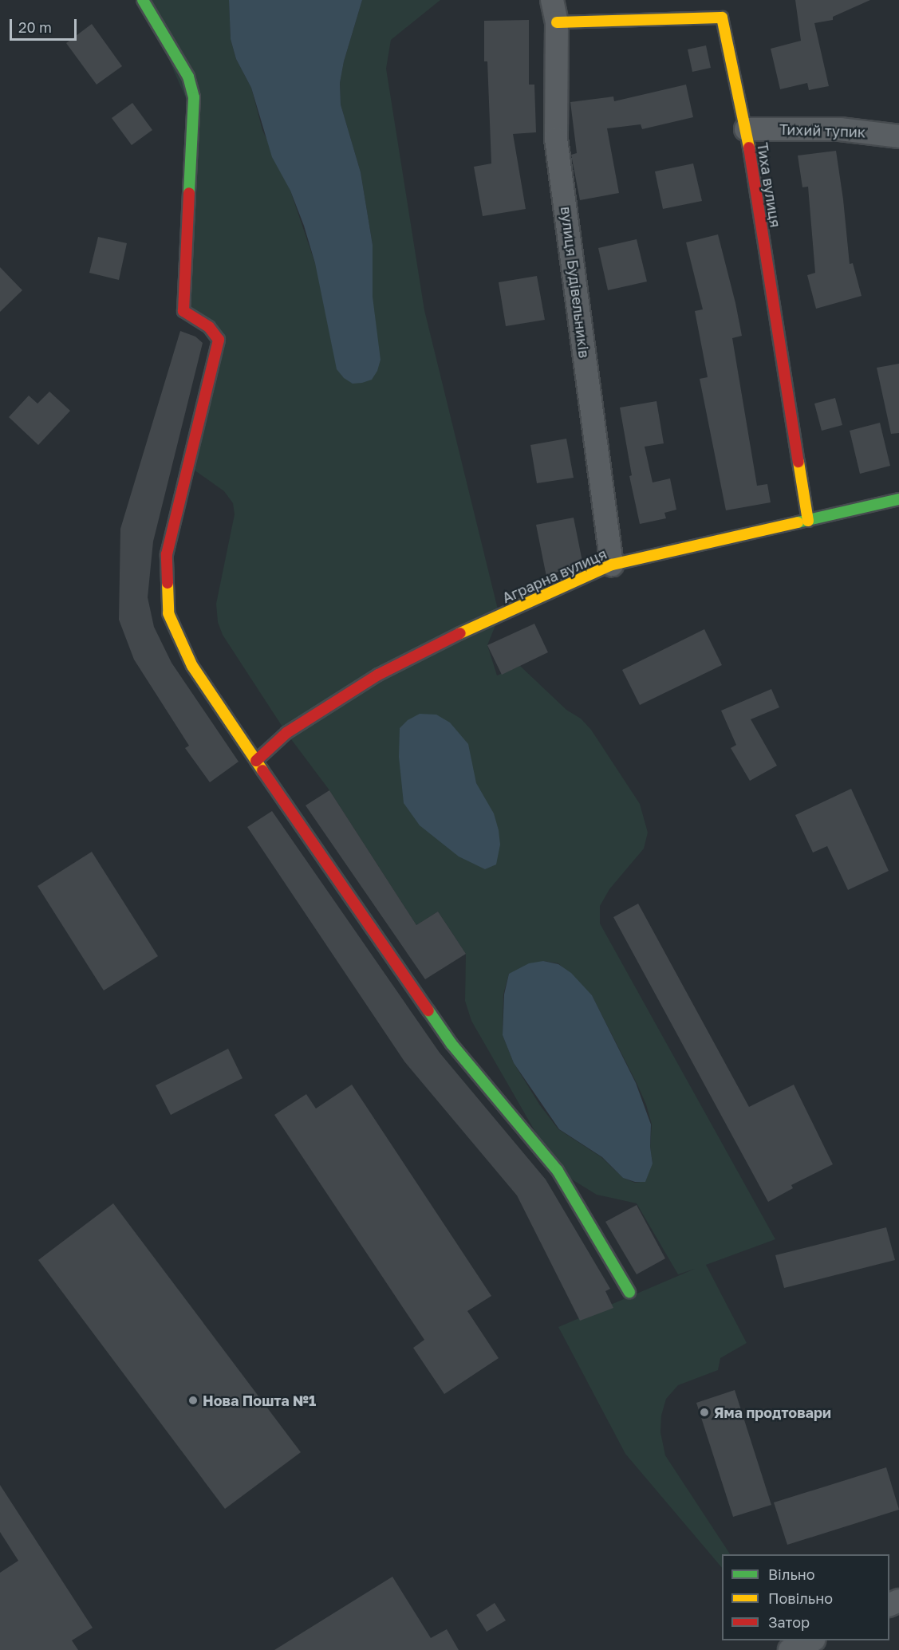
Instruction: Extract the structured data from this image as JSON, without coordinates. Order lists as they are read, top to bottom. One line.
{"streets":{"street":["Тихий тупик","Тиха вулиця","вулиця Будівельників","Аграрна вулиця"]},"crossings":[["Тихий тупик","Тиха вулиця"],["Тиха вулиця","вулиця Будівельників"],["Тиха вулиця","Аграрна вулиця"],["вулиця Будівельників","Аграрна вулиця"]],"places":["Нова Пошта №1","Яма продтовари"],"legend":["Вільно","Повільно","Затор"],"scale_bar":"20 m"}
